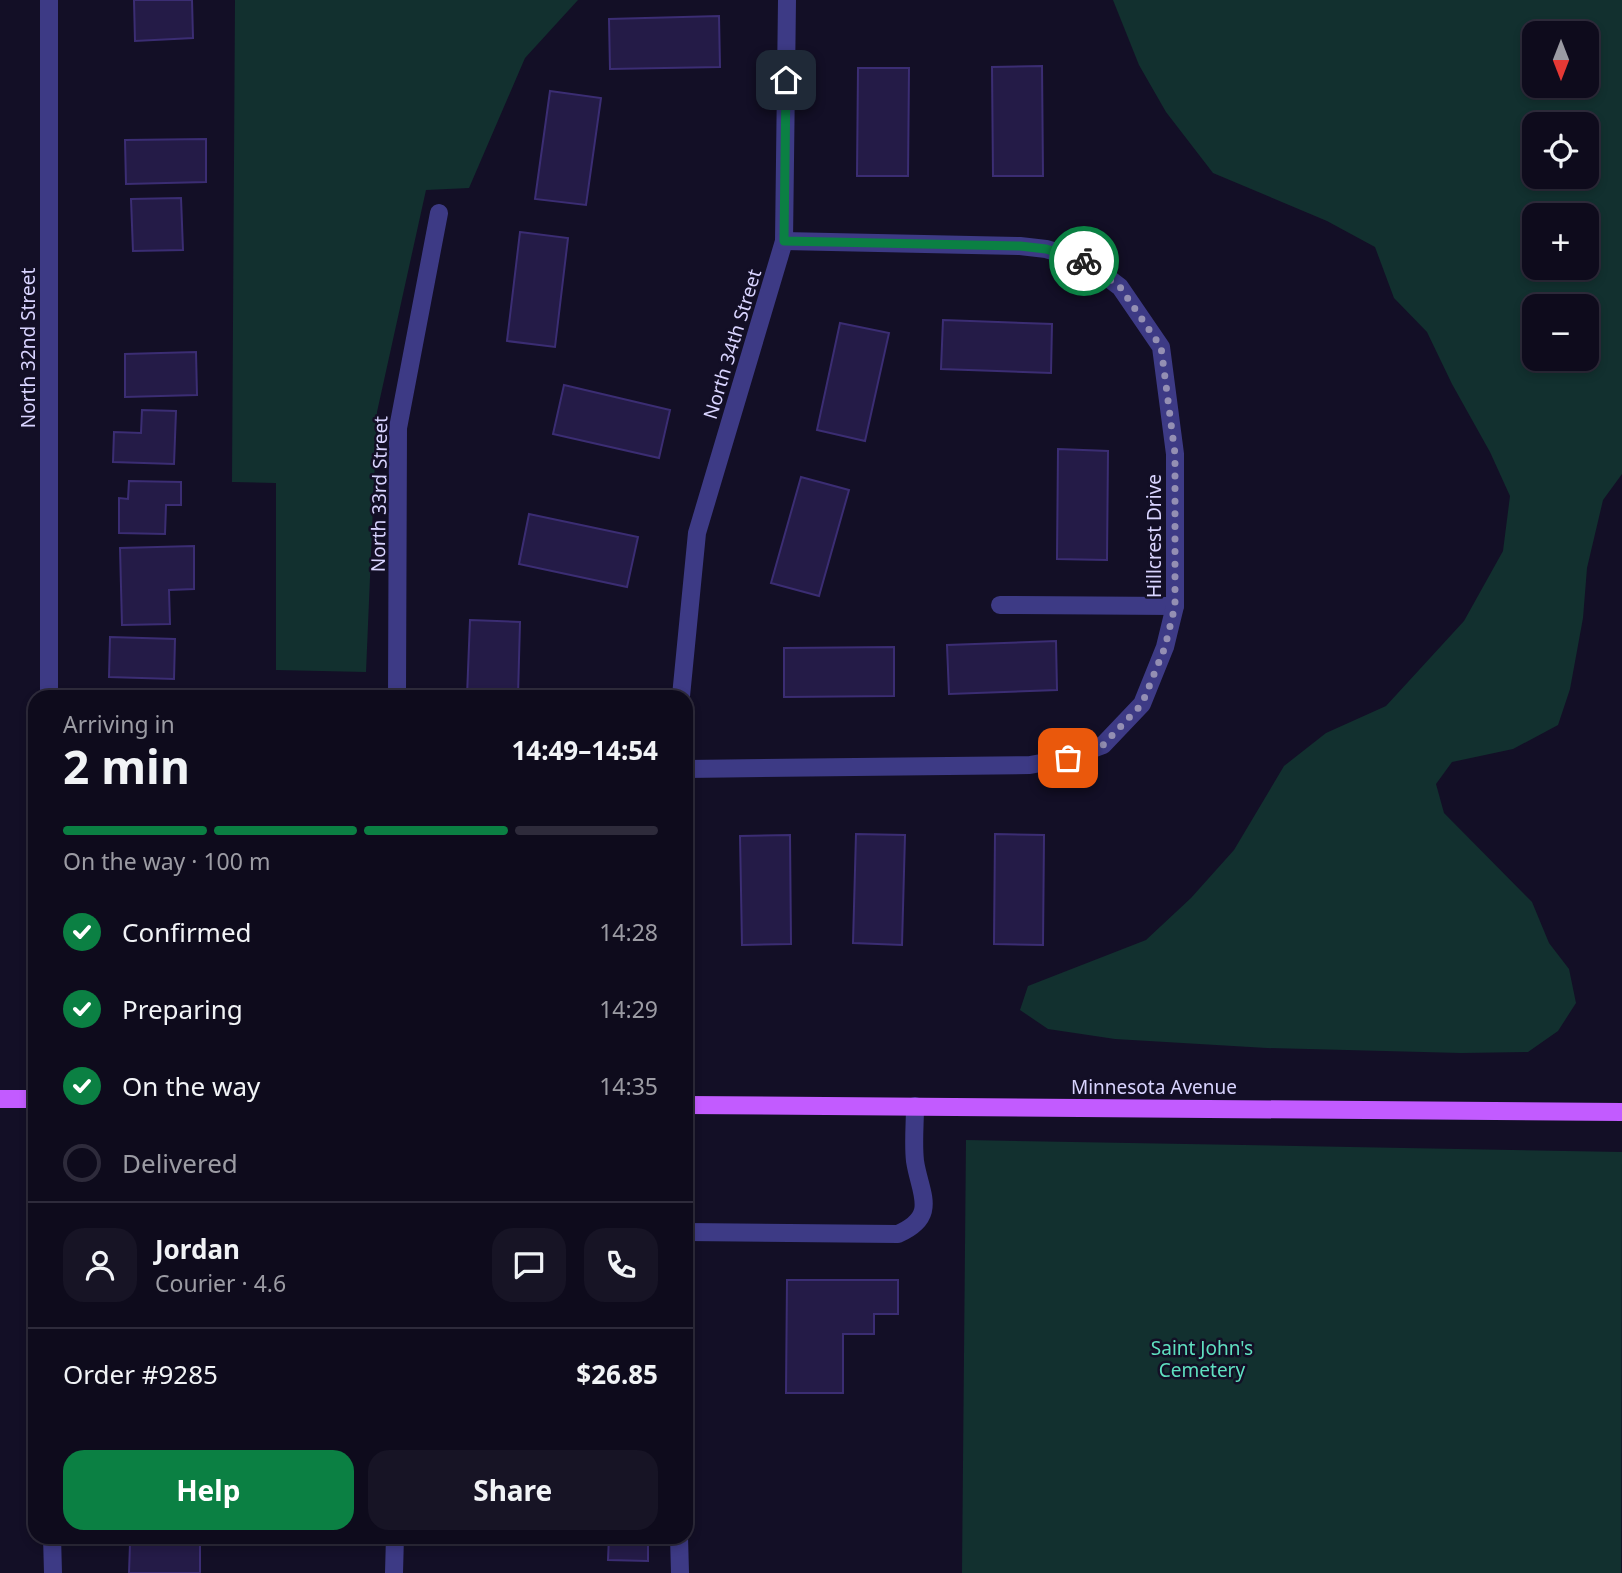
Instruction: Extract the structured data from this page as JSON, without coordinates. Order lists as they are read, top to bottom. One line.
{"streets":{"main road":["Minnesota Avenue"],"street":["North 34th Street","North 32nd Street","North 33rd Street","Hillcrest Drive"]},"crossings":[["North 34th Street","Hillcrest Drive"]],"parks":["Saint John's Cemetery"],"north":"bottom","page":{"map_buttons":["+","−"],"heading":["2 min","Arriving in","14:49–14:54"],"panel":["Jordan","Courier · 4.6","Order #9285","$26.85"],"bar":"On the way · 100 m","list":[["Confirmed","14:28"],["Preparing","14:29"],["On the way","14:35"],"Delivered"],"buttons":["Help","Share"]}}
